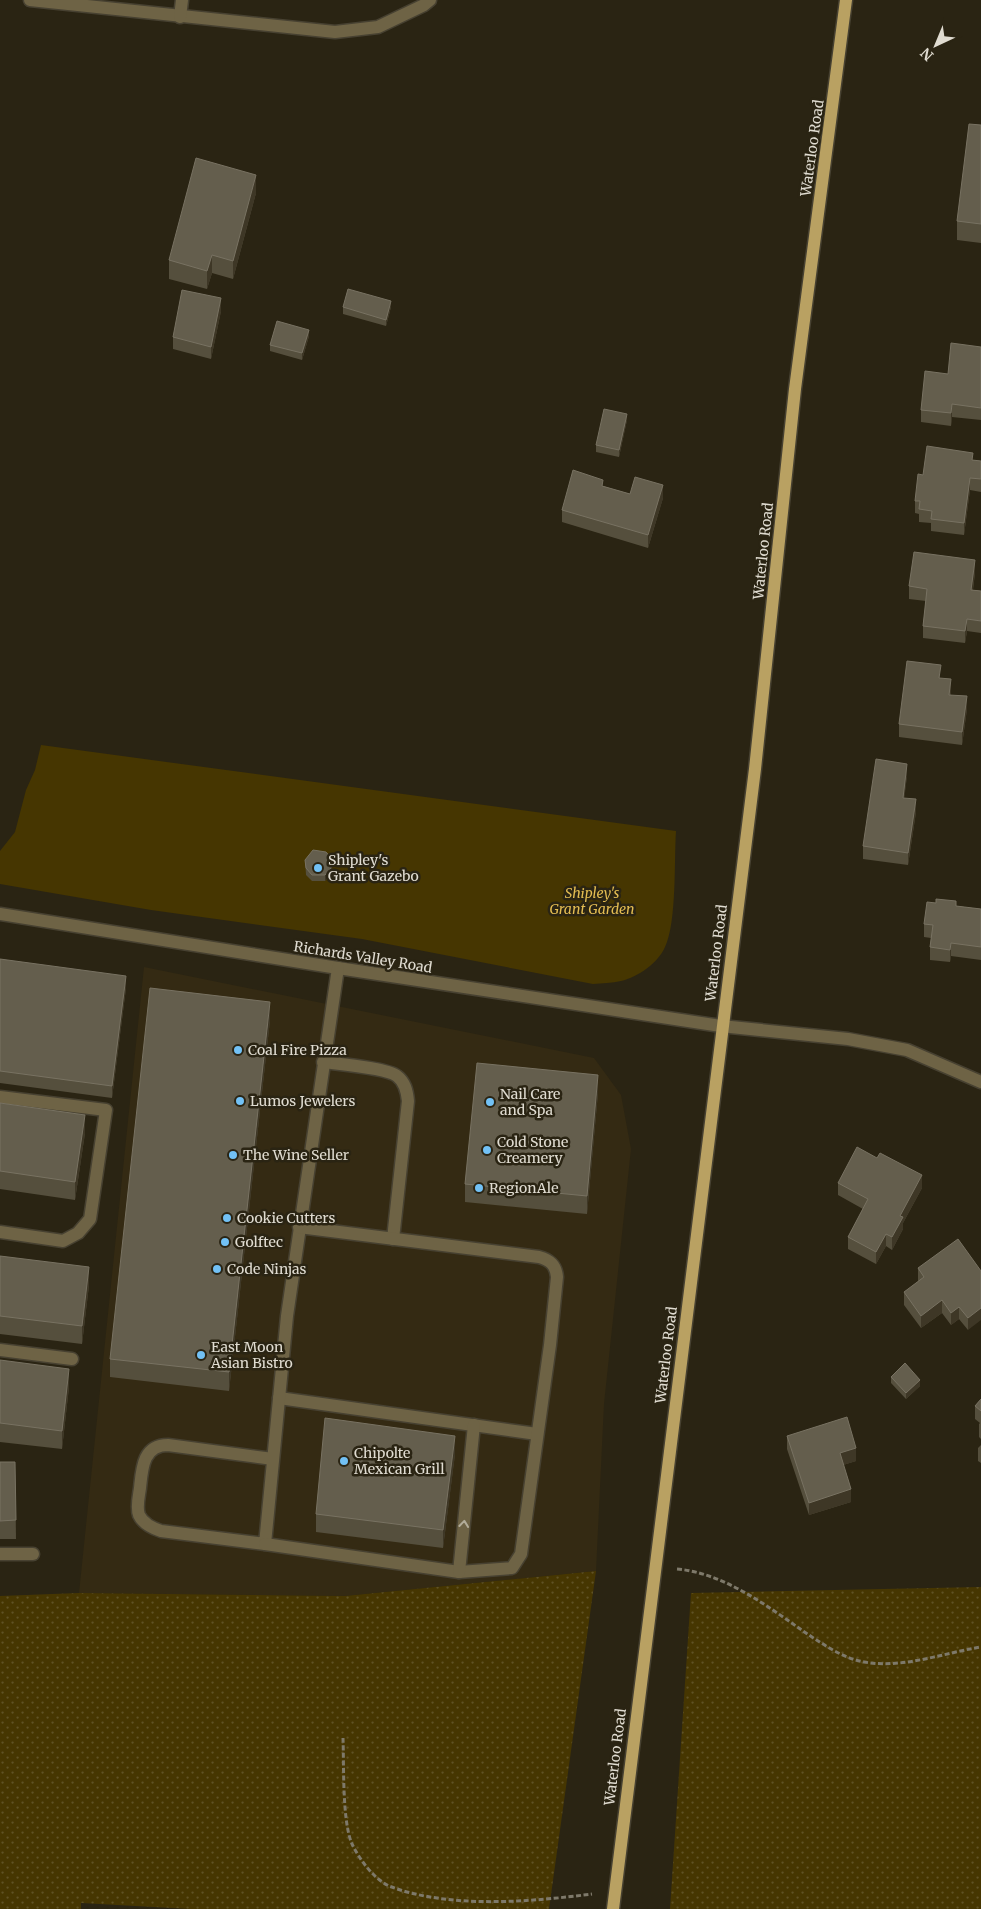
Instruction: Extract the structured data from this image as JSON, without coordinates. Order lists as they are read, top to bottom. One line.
{"streets":{"main road":["Waterloo Road"],"street":["Richards Valley Road"]},"crossings":[["Waterloo Road","Richards Valley Road"]],"parks":["Shipley's Grant Garden"],"places":["Shipley's Grant Gazebo","Coal Fire Pizza","Lumos Jewelers","Nail Care and Spa","Cold Stone Creamery","The Wine Seller","RegionAle","Cookie Cutters","Golftec","Code Ninjas","East Moon Asian Bistro","Chipolte Mexican Grill"],"north":"bottom left"}
